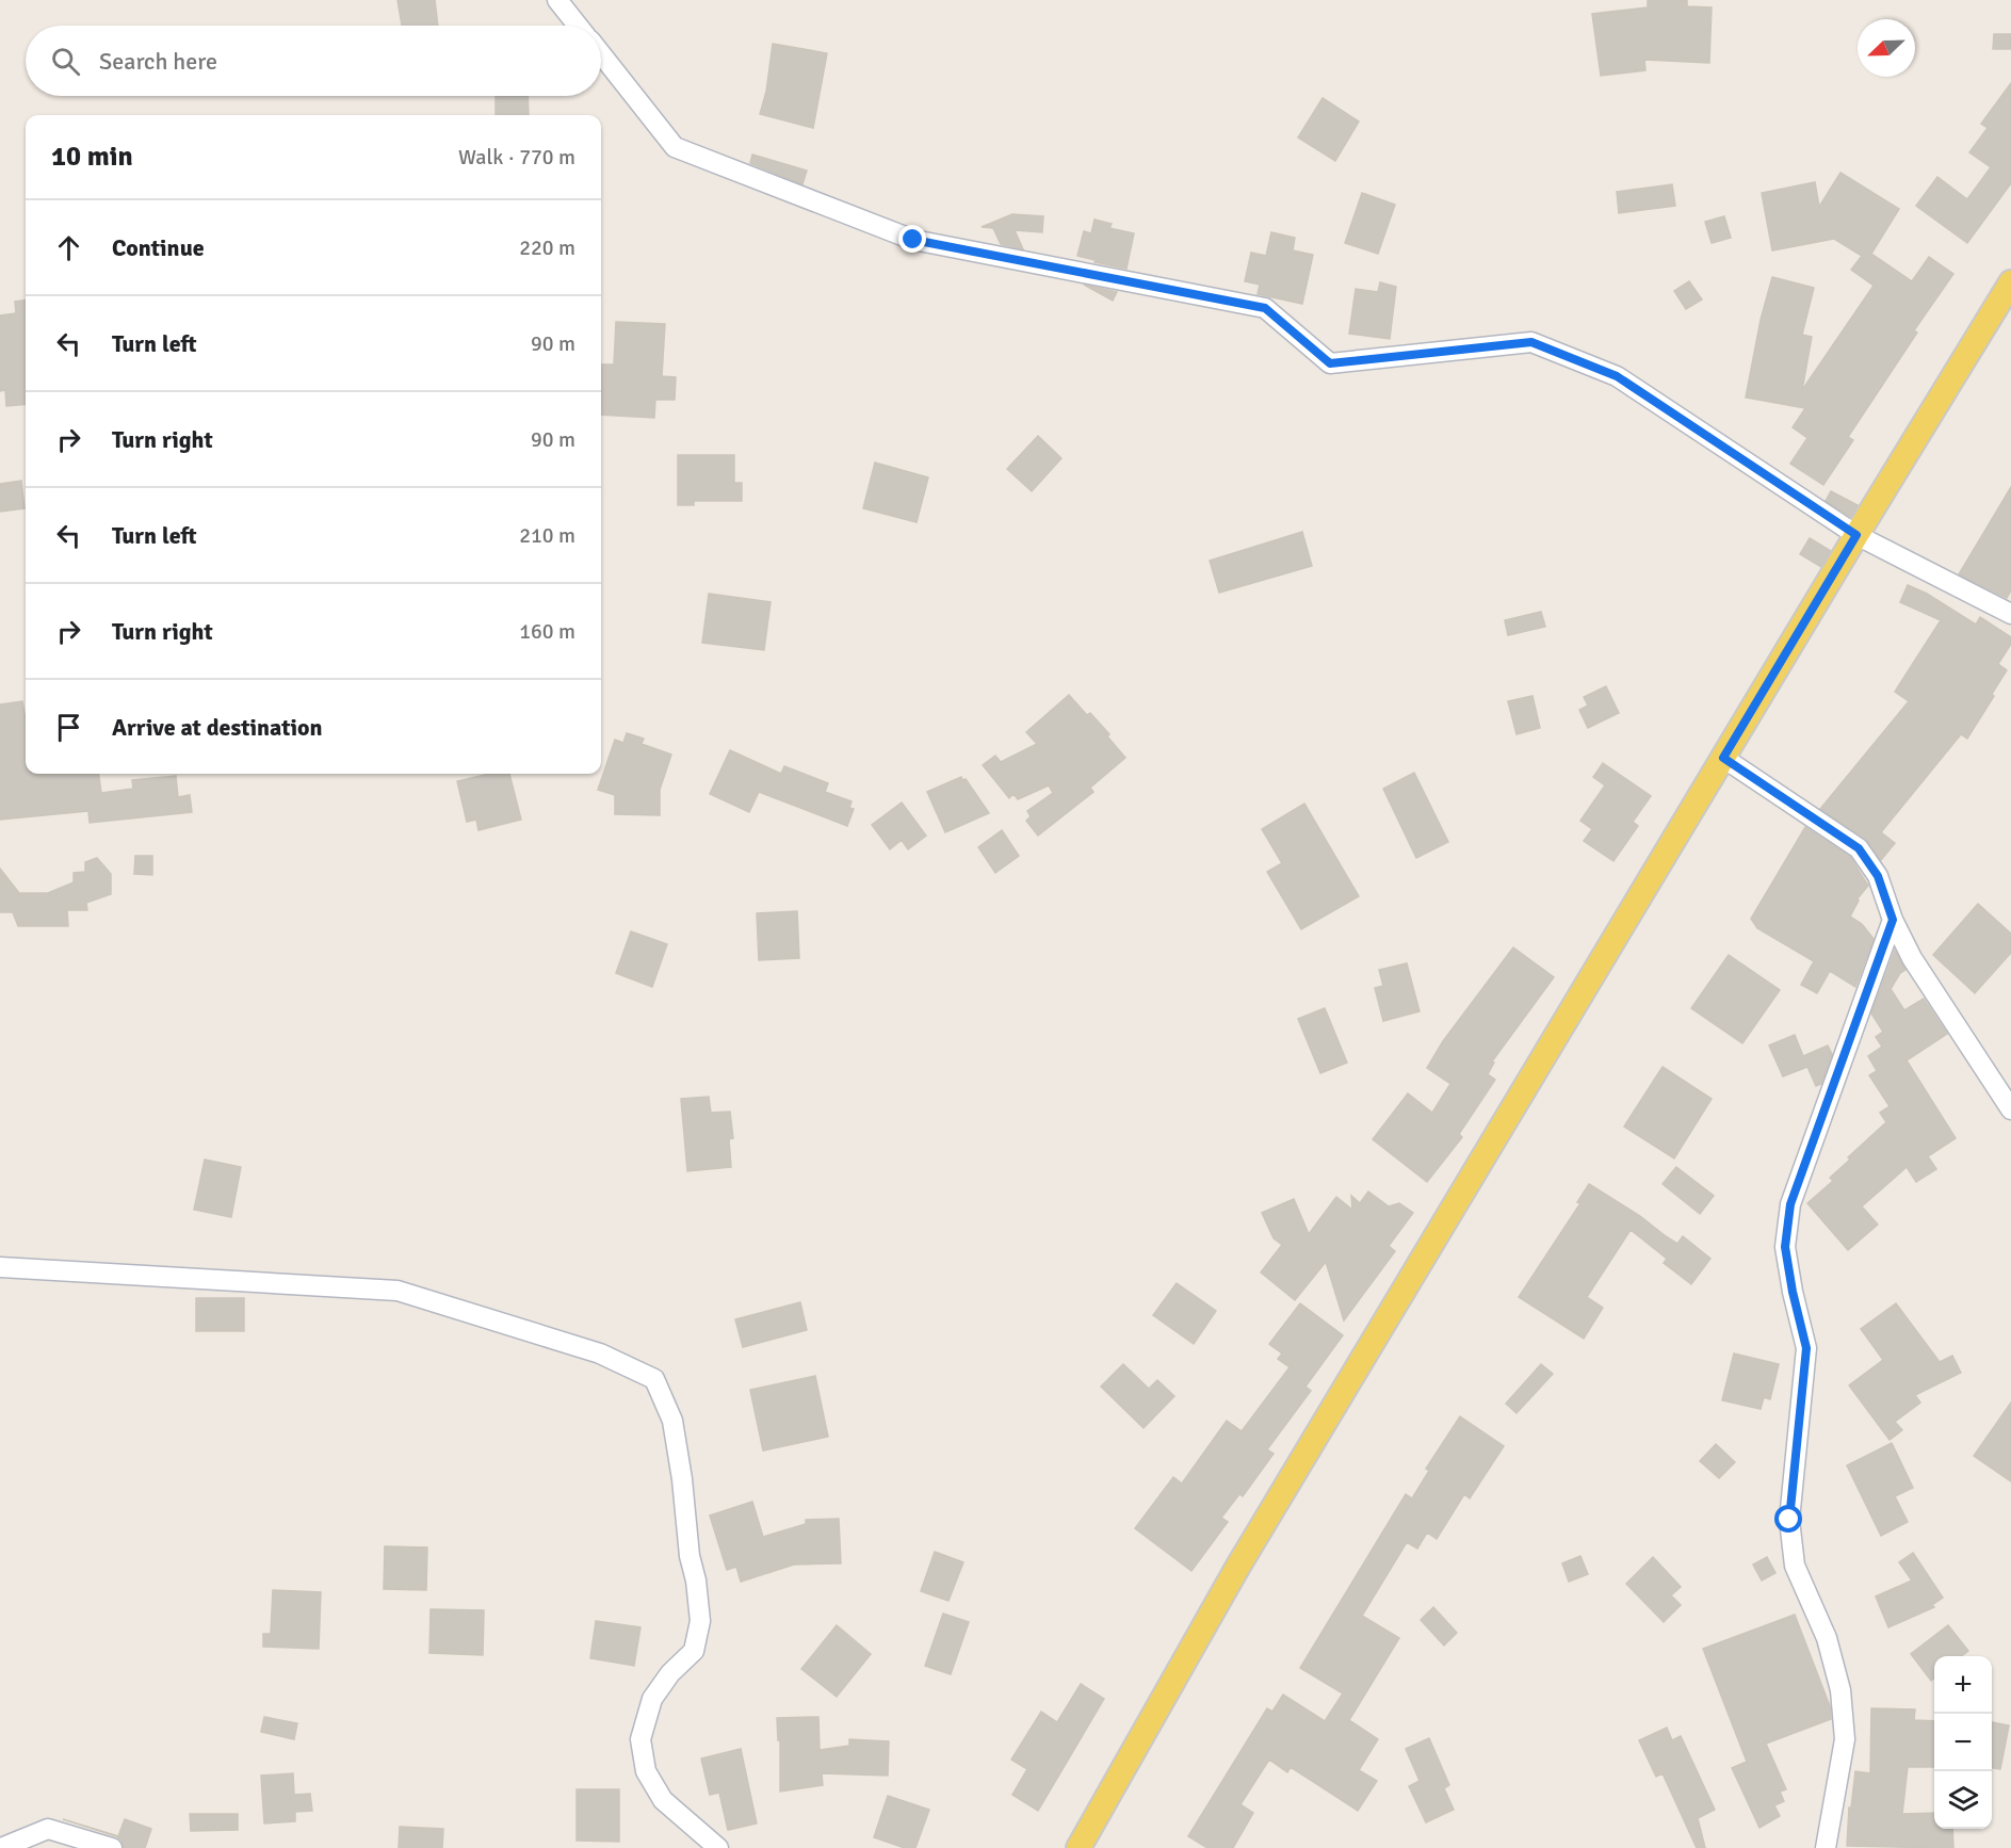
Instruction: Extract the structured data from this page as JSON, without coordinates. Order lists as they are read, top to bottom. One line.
{"north":"bottom left","page":{"search":"Search here","heading":["10 min","Walk · 770 m"],"list":[["Continue","220 m"],["Turn left","90 m"],["Turn right","90 m"],["Turn left","210 m"],["Turn right","160 m"],"Arrive at destination"],"map_buttons":["+","−"]}}
